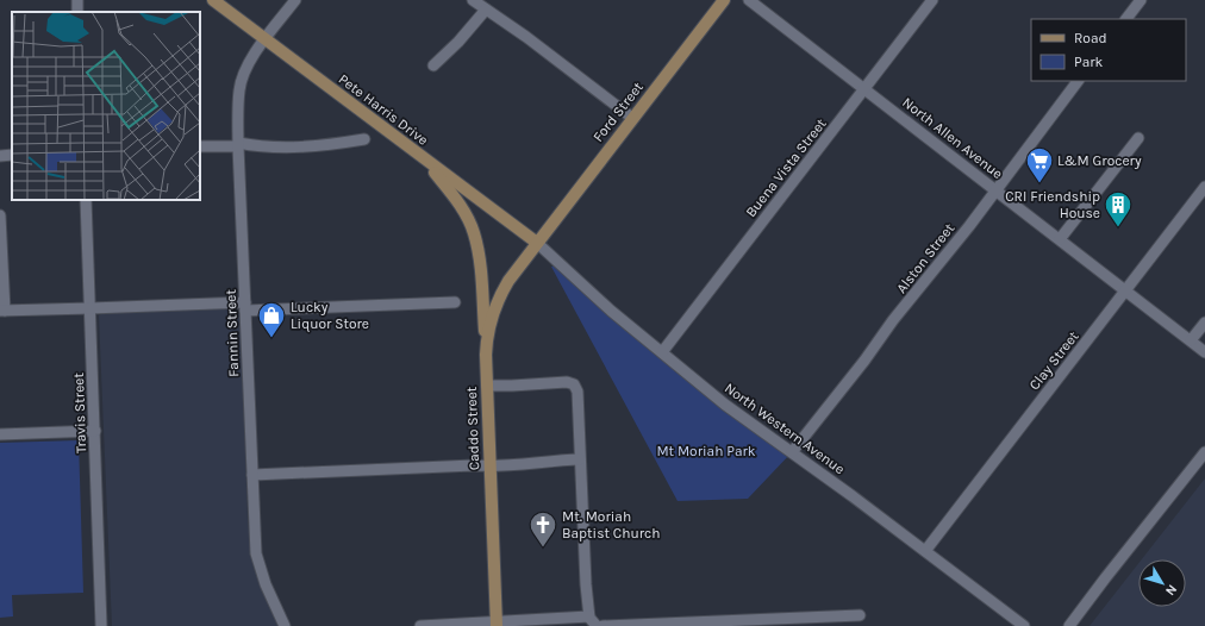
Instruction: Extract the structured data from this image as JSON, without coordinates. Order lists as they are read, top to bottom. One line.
{"streets":{"main road":["Pete Harris Drive","Ford Street","Caddo Street"],"street":["North Allen Avenue","Buena Vista Street","Alston Street","Fannin Street","Clay Street","Travis Street","North Western Avenue"]},"crossings":[["Pete Harris Drive","Ford Street"],["Pete Harris Drive","Fannin Street"],["Pete Harris Drive","Caddo Street"],["Pete Harris Drive","North Western Avenue"],["Ford Street","Caddo Street"],["Ford Street","North Western Avenue"],["North Allen Avenue","Buena Vista Street"],["North Allen Avenue","Alston Street"],["North Allen Avenue","Clay Street"],["Buena Vista Street","North Western Avenue"],["Alston Street","North Western Avenue"],["Clay Street","North Western Avenue"],["Caddo Street","North Western Avenue"]],"parks":["Mt Moriah Park"],"places":{"supermarket":["L&M Grocery"],"building":["CRI Friendship House"],"shop":["Lucky Liquor Store"],"church":["Mt. Moriah Baptist Church"]},"legend":["Road","Park"],"north":"bottom right"}
